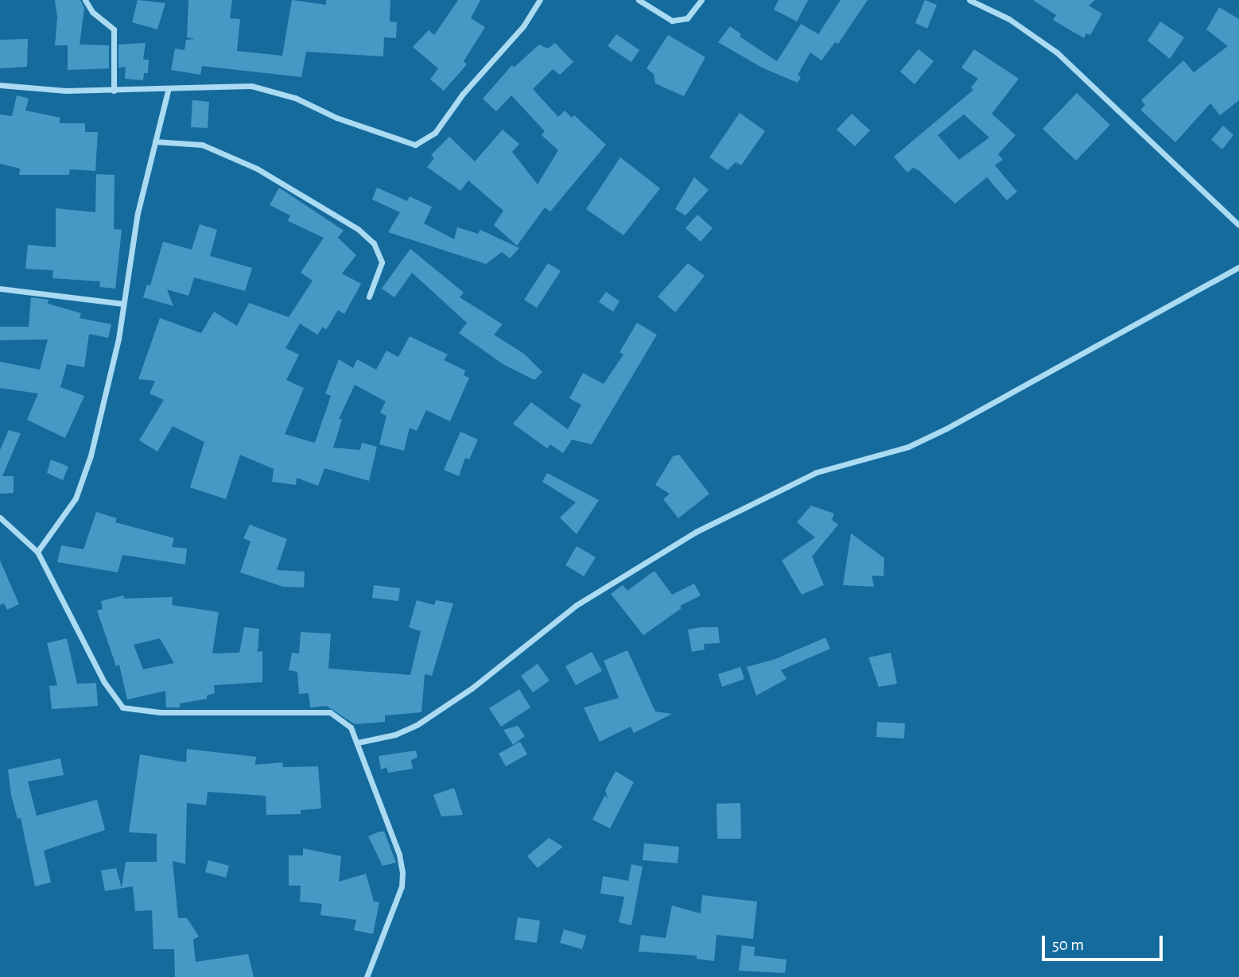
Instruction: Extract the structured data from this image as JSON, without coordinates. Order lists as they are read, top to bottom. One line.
{"scale_bar":"50 m"}
